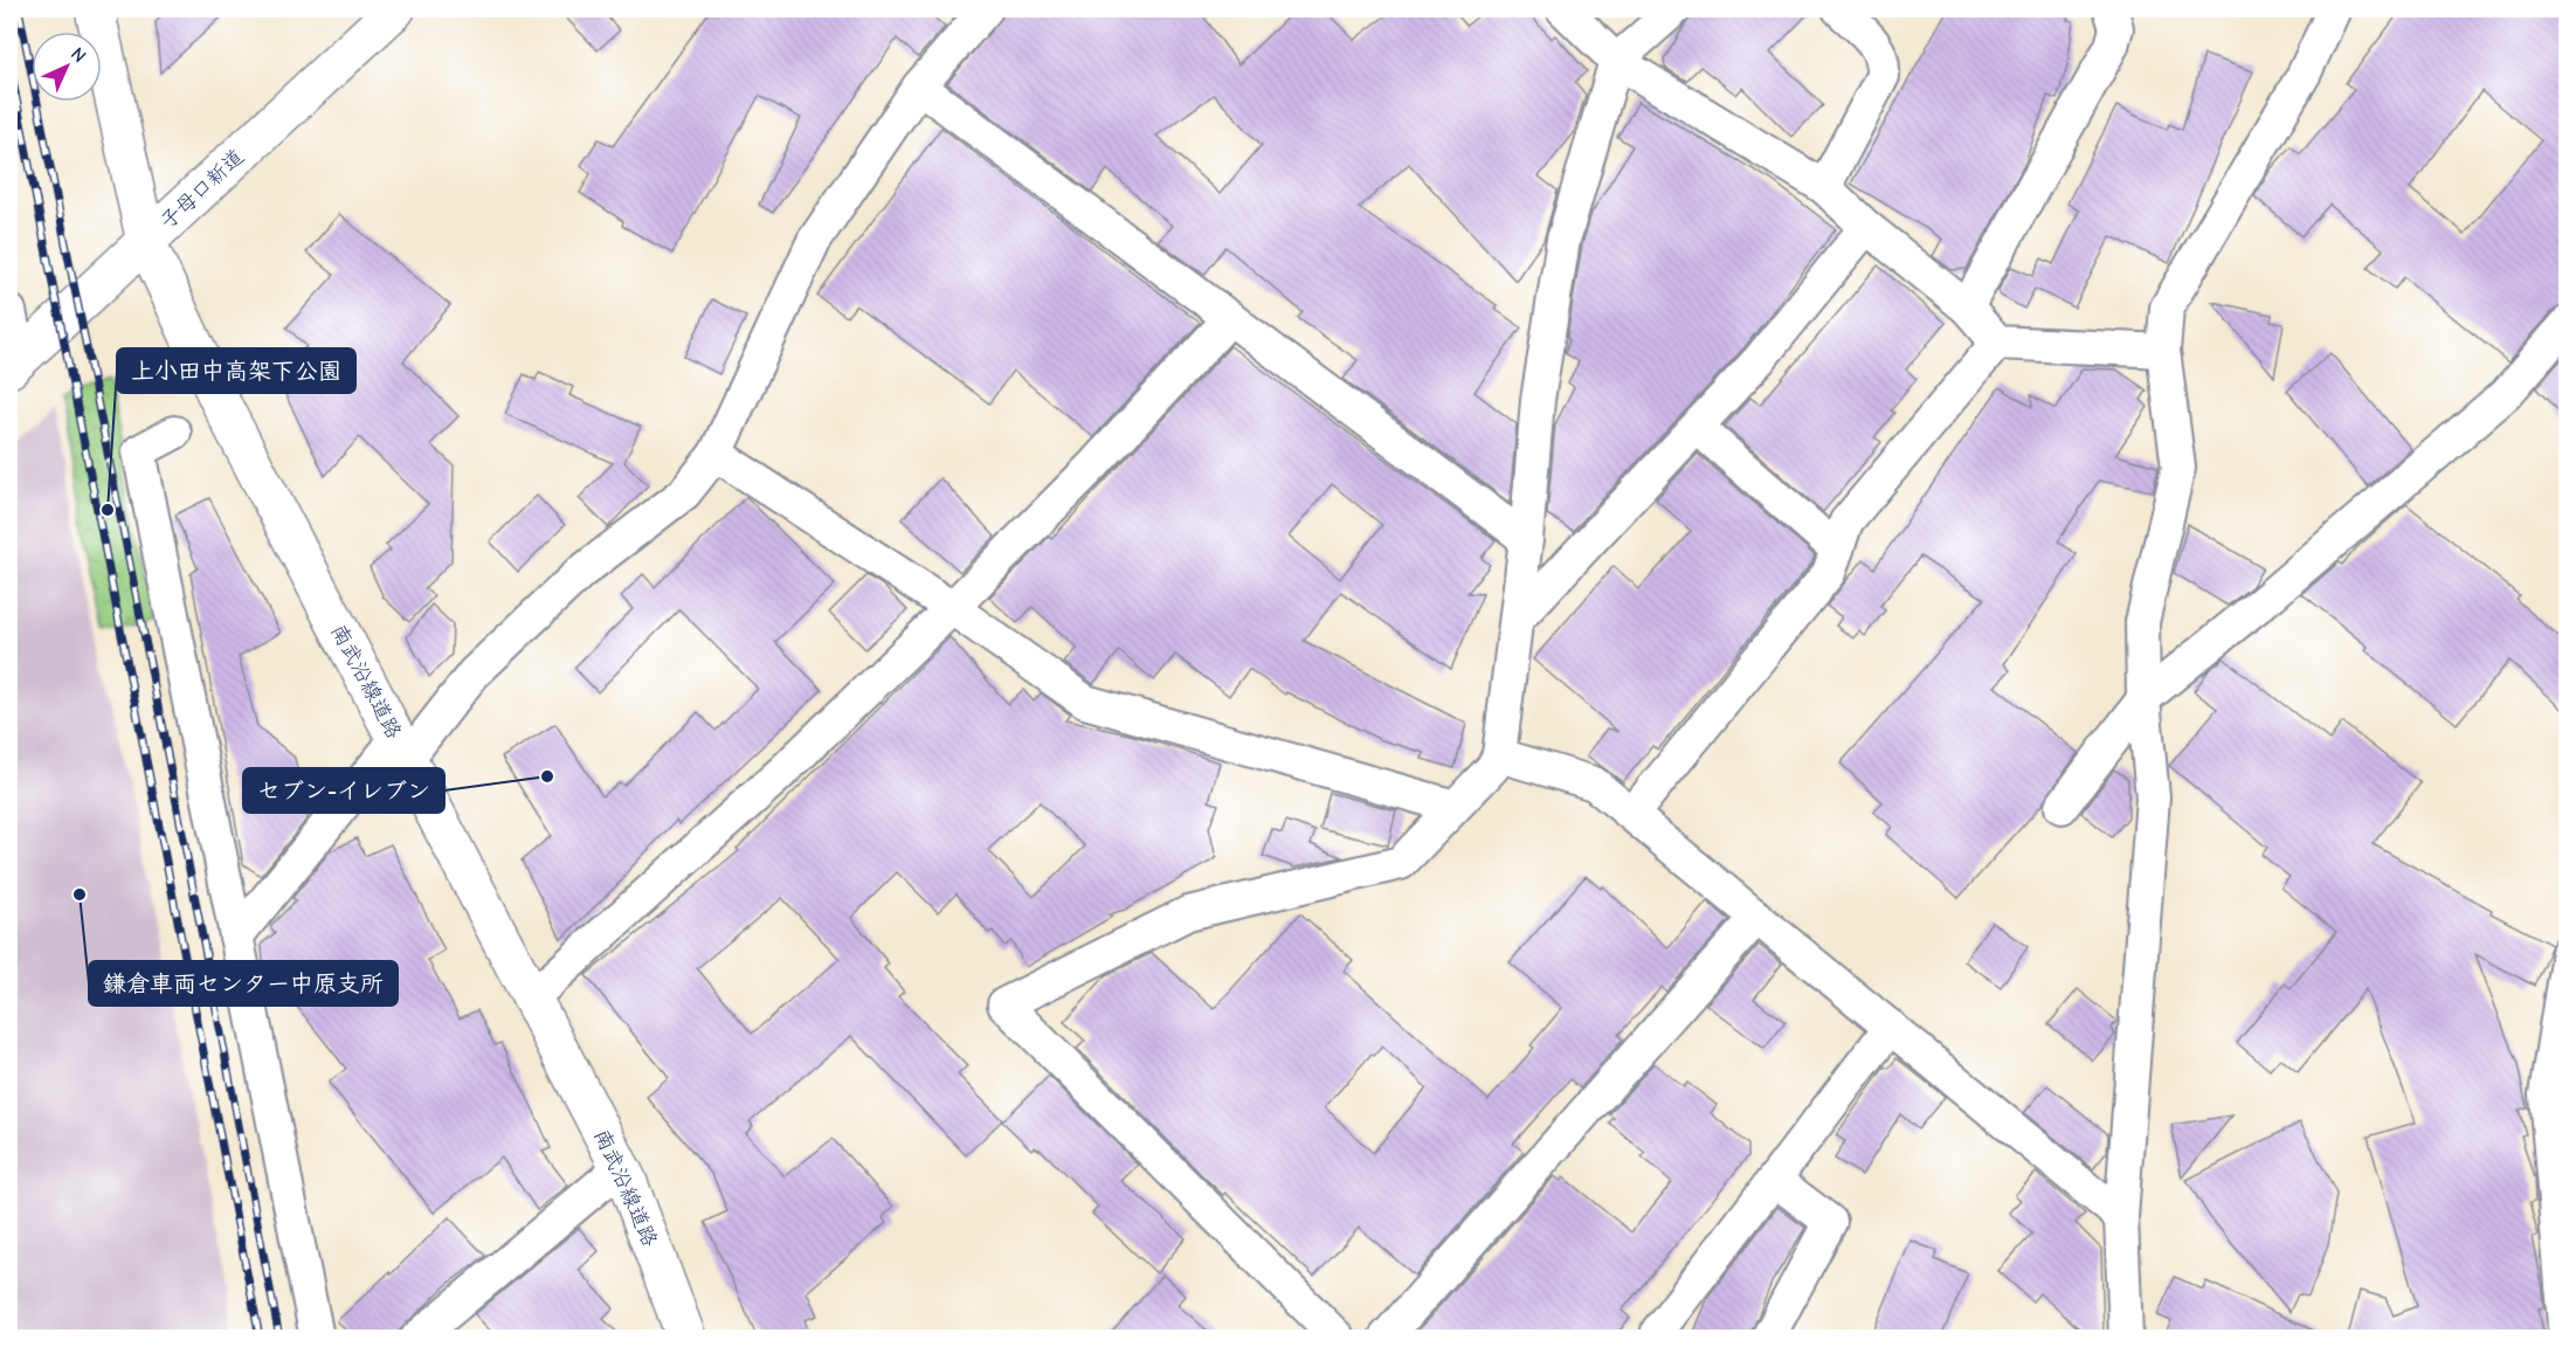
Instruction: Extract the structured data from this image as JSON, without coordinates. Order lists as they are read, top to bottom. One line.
{"streets":{"street":["子母口新道","南武沿線道路"]},"crossings":[["子母口新道","南武沿線道路"]],"places":["上小田中高架下公園","セブン-イレブン","鎌倉車両センター中原支所"],"north":"top right"}
